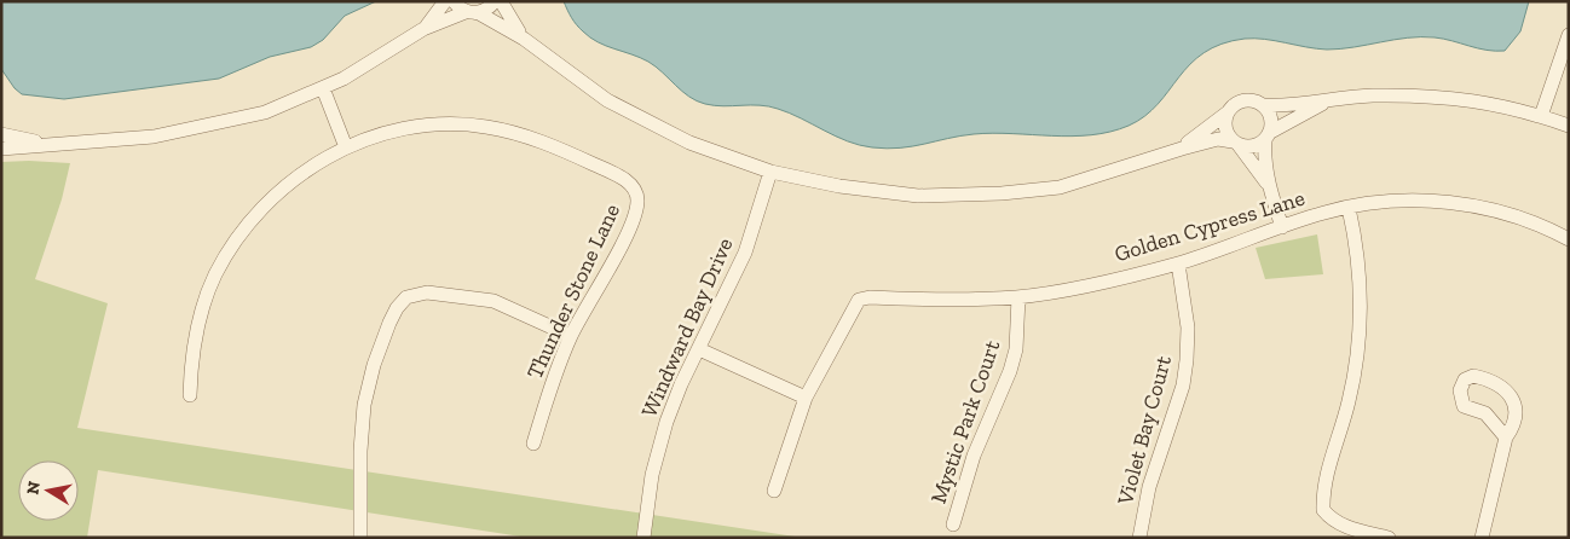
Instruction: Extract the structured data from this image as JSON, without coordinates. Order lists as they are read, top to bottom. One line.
{"streets":{"street":["Golden Cypress Lane","Thunder Stone Lane","Windward Bay Drive","Mystic Park Court","Violet Bay Court"]},"crossings":[["Golden Cypress Lane","Mystic Park Court"],["Golden Cypress Lane","Violet Bay Court"]],"north":"left"}
